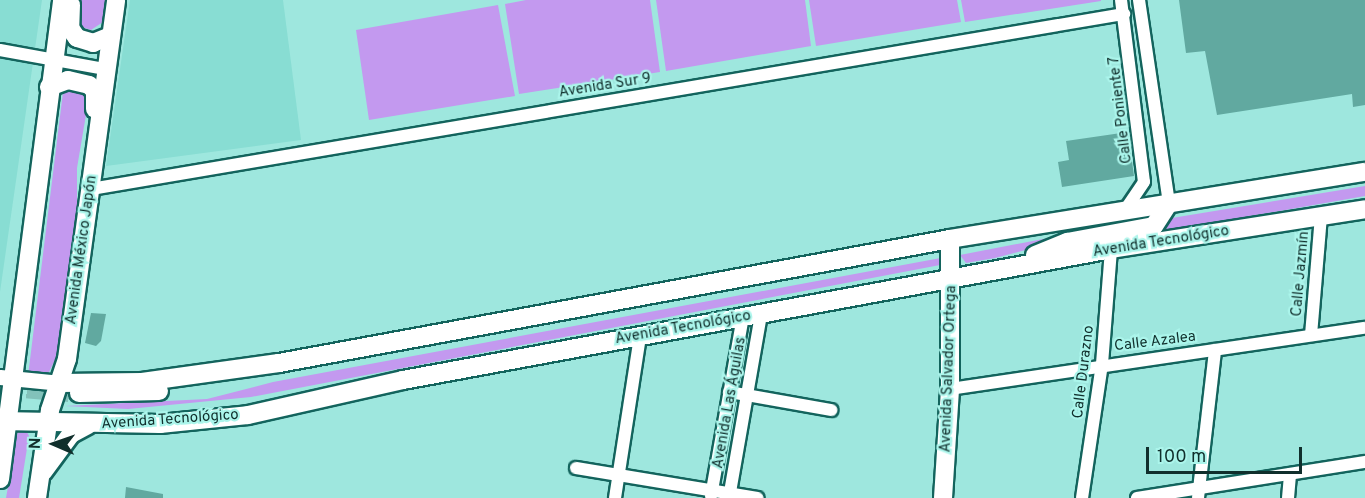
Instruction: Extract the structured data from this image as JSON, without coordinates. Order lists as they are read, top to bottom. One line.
{"streets":{"main road":["Avenida Tecnológico","Avenida México Japón","Avenida Salvador Ortega"],"street":["Avenida Sur 9","Calle Poniente 7","Calle Jazmín","Calle Azalea","Calle Durazno","Avenida Las Águilas"]},"crossings":[["Avenida Sur 9","Calle Poniente 7"],["Avenida Sur 9","Avenida México Japón"],["Avenida Tecnológico","Avenida México Japón"],["Avenida Tecnológico","Calle Jazmín"],["Avenida Tecnológico","Avenida Salvador Ortega"],["Avenida Tecnológico","Calle Durazno"],["Avenida Tecnológico","Avenida Las Águilas"],["Calle Jazmín","Calle Azalea"],["Calle Azalea","Avenida Salvador Ortega"],["Calle Azalea","Calle Durazno"]],"scale_bar":"100 m","north":"left"}
